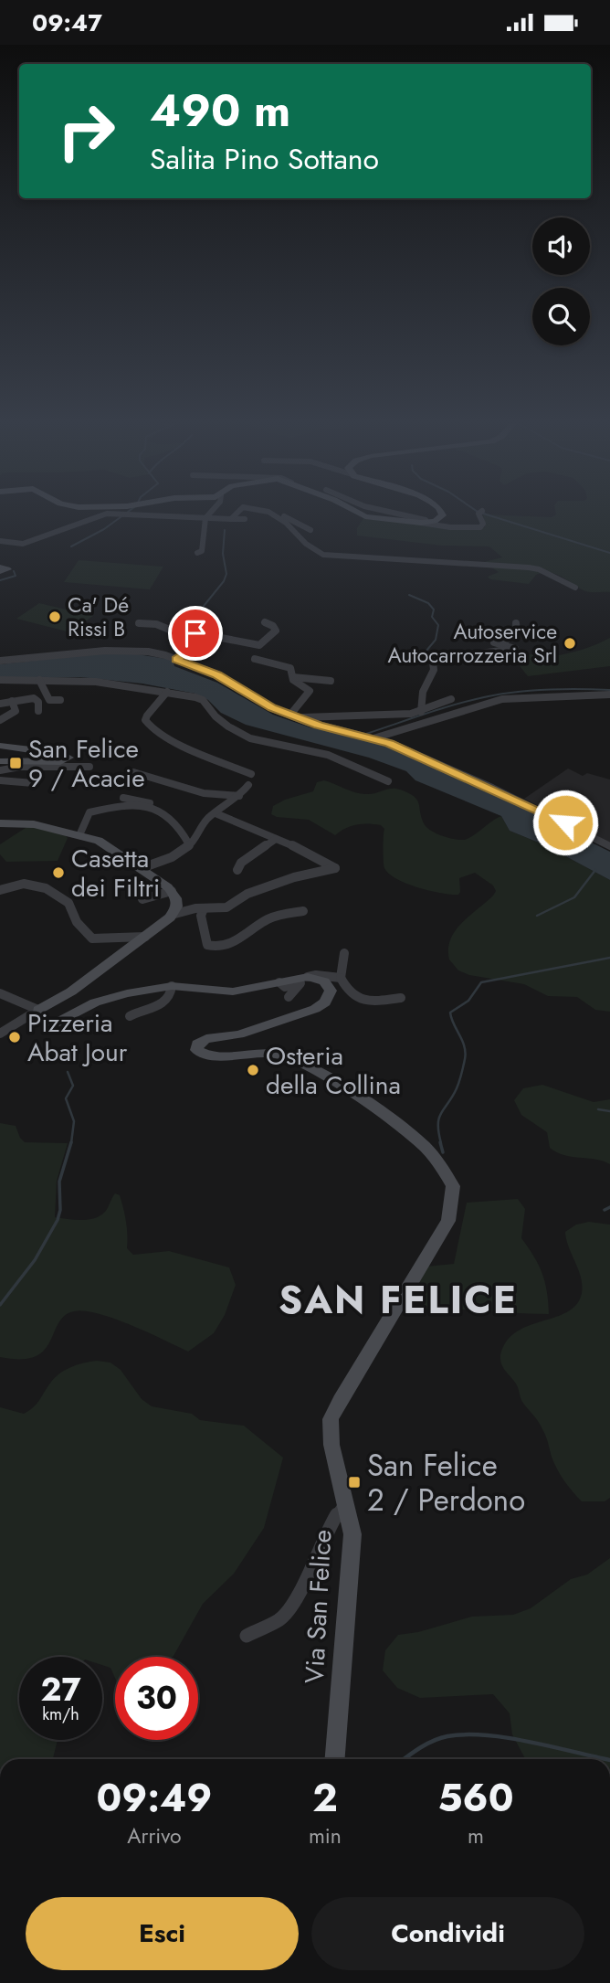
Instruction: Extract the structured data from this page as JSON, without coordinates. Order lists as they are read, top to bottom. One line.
{"streets":{"street":["Via San Felice"]},"districts":["SAN FELICE"],"places":{"other":["Ca' Dé Rissi B","Autoservice Autocarrozzeria Srl","Casetta dei Filtri","Pizzeria Abat Jour","Osteria della Collina"],"transit":["San Felice 9 / Acacie","San Felice 2 / Perdono"]},"page":{"status":"09:47","turn":["490 m","Salita Pino Sottano"],"speed":"27 km/h","limit":"30","eta":["09:49","Arrivo","2","min","560","m"],"buttons":["Esci","Condividi"]}}
